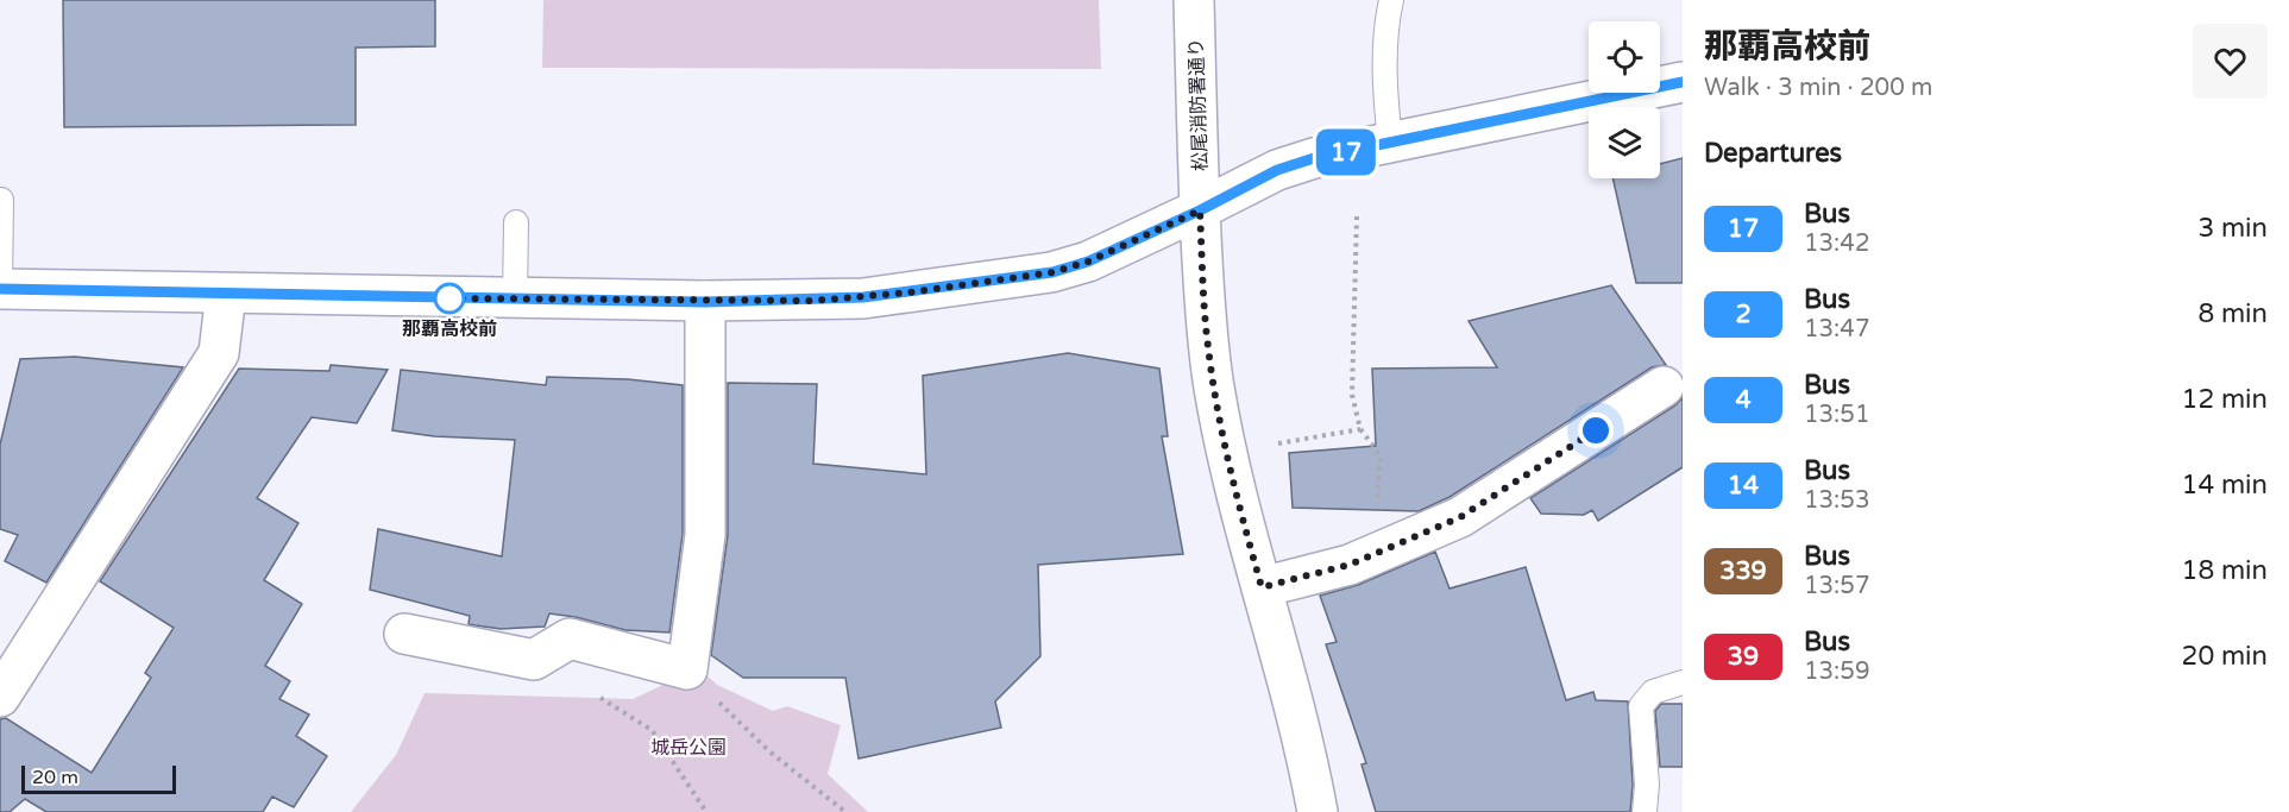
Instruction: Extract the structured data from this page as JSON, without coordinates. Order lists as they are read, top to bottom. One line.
{"streets":{"main road":["松尾消防署通り"]},"parks":["城岳公園"],"places":["那覇高校前"],"lines":["bus line 17"],"scale_bar":"20 m","page":{"on_map":"17","heading":[["那覇高校前","Walk · 3 min · 200 m"],"Departures"],"list":[{"mark":"17","name":"Bus","note":"13:42","value":"3 min"},{"mark":"2","name":"Bus","note":"13:47","value":"8 min"},{"mark":"4","name":"Bus","note":"13:51","value":"12 min"},{"mark":"14","name":"Bus","note":"13:53","value":"14 min"},{"mark":"339","name":"Bus","note":"13:57","value":"18 min"},{"mark":"39","name":"Bus","note":"13:59","value":"20 min"}],"scale":"20 m"}}
